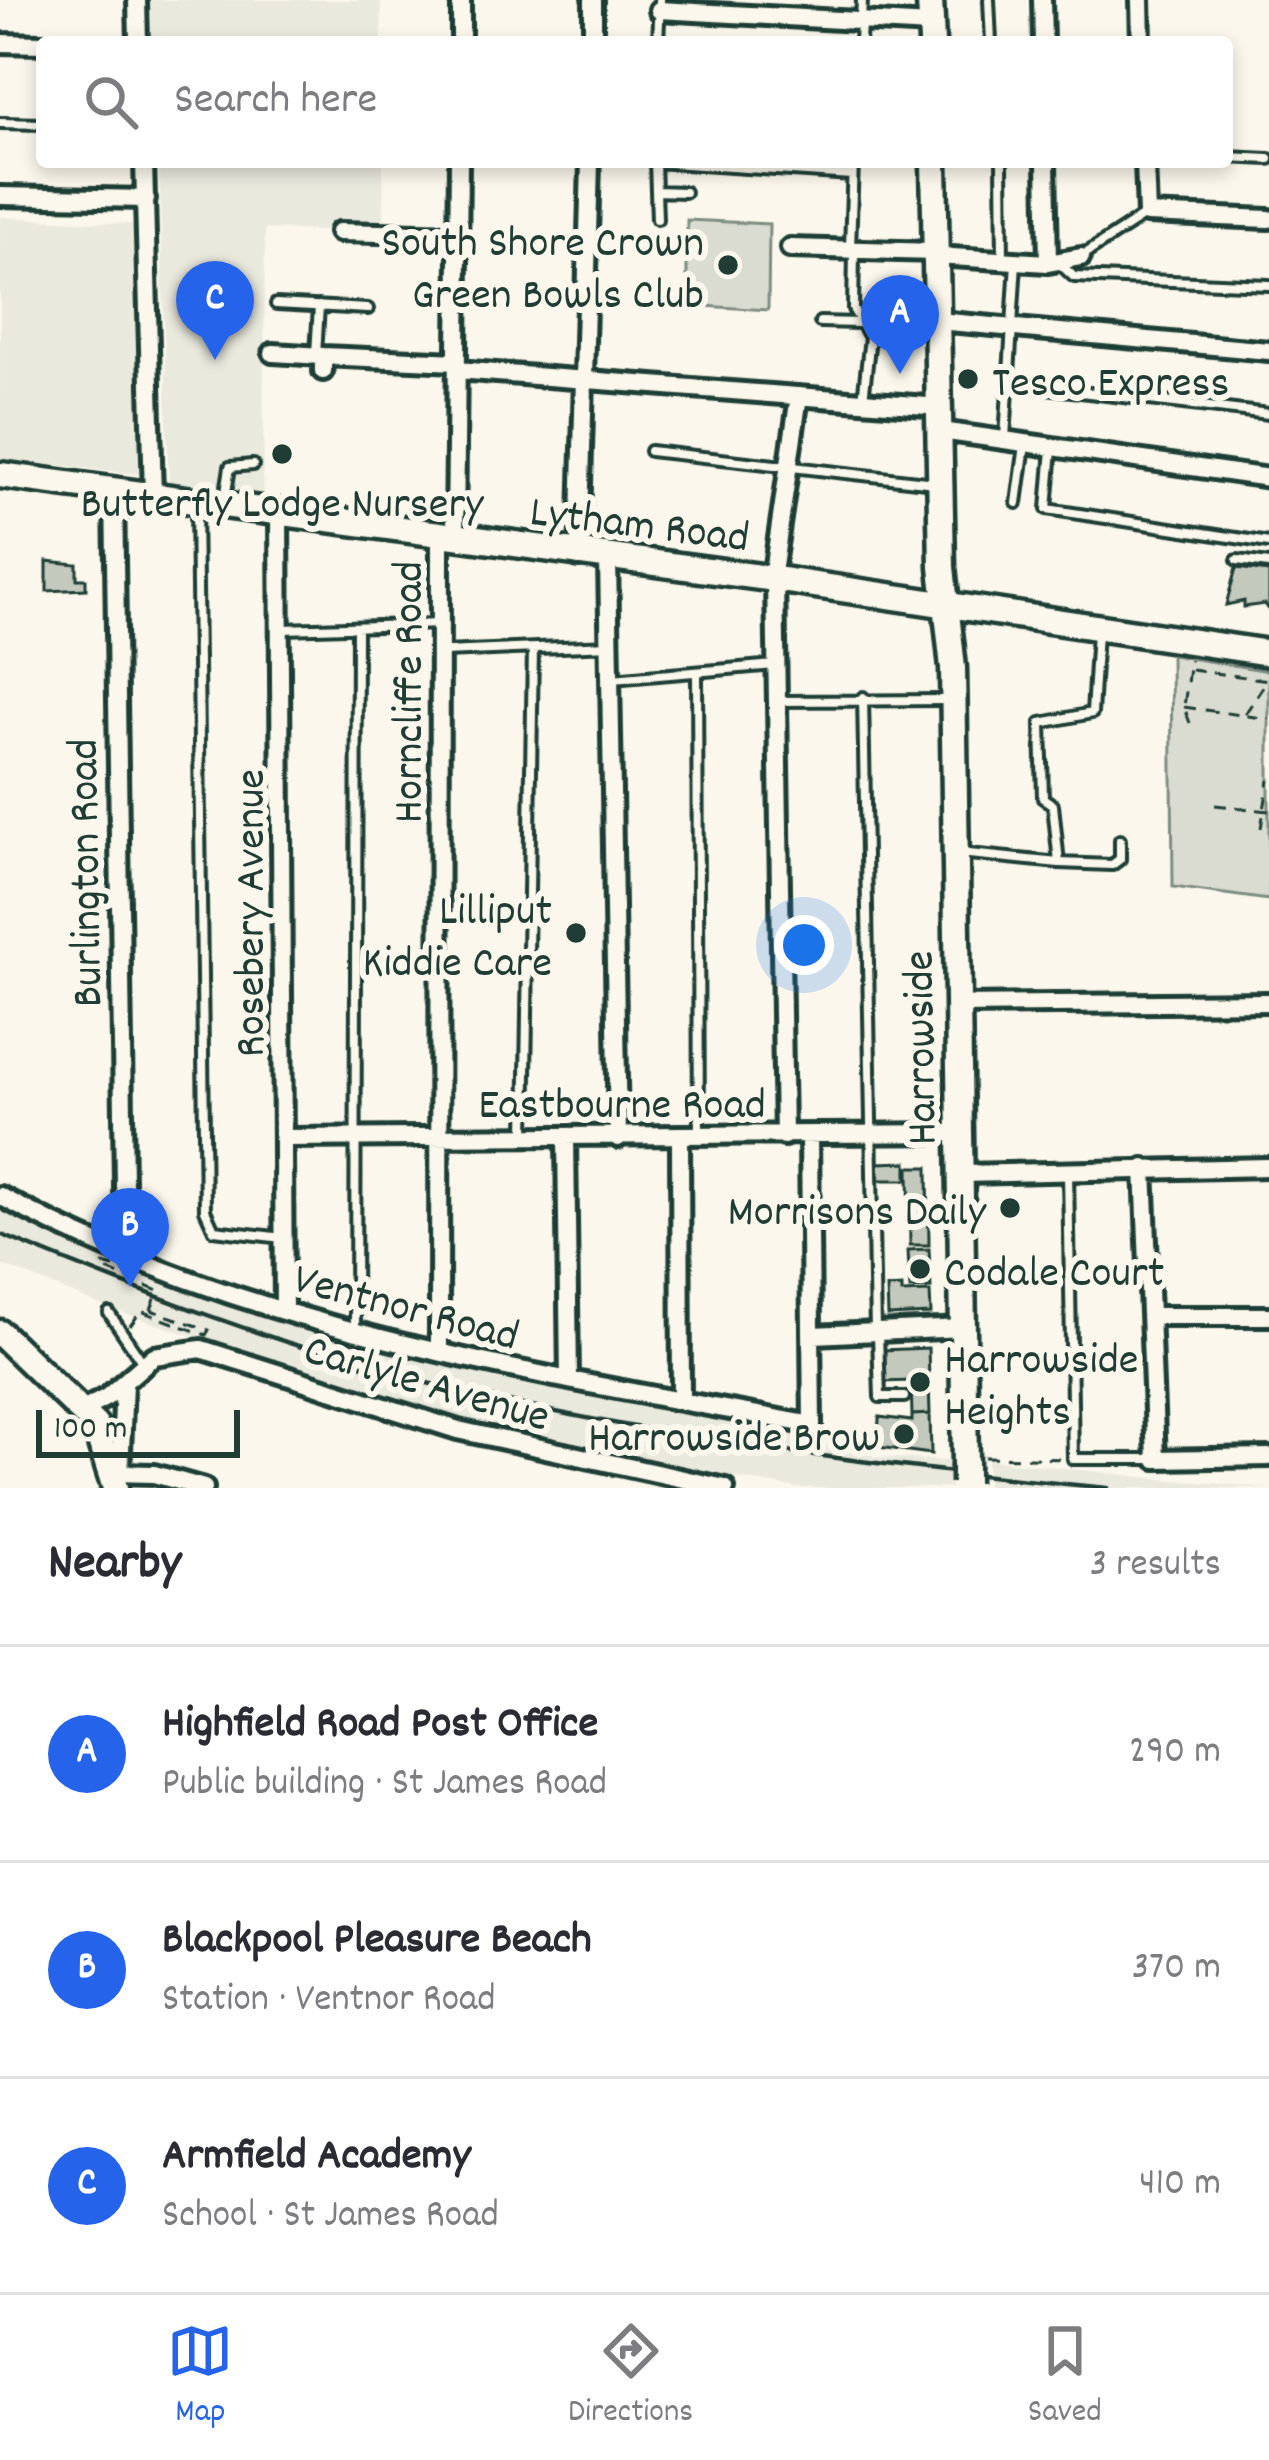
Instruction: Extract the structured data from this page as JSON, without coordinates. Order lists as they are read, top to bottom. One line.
{"streets":{"street":["Lytham Road","Horncliffe Road","Burlington Road","Rosebery Avenue","Harrowside","Eastbourne Road","Ventnor Road","Carlyle Avenue"]},"crossings":[["Lytham Road","Horncliffe Road"],["Lytham Road","Burlington Road"],["Lytham Road","Rosebery Avenue"],["Lytham Road","Harrowside"],["Horncliffe Road","Eastbourne Road"],["Horncliffe Road","Ventnor Road"],["Burlington Road","Ventnor Road"],["Rosebery Avenue","Eastbourne Road"],["Rosebery Avenue","Ventnor Road"],["Harrowside","Eastbourne Road"]],"places":["South Shore Crown Green Bowls Club","Tesco Express","Butterfly Lodge Nursery","Lilliput Kiddie Care","Morrisons Daily","Codale Court","Harrowside Heights","Harrowside Brow"],"scale_bar":"100 m","page":{"search":"Search here","pins":["C","A","B"],"scale":"100 m","heading":["Nearby","3 results"],"list":[{"mark":"A","name":"Highfield Road Post Office","note":"Public building · St James Road","value":"290 m"},{"mark":"B","name":"Blackpool Pleasure Beach","note":"Station · Ventnor Road","value":"370 m"},{"mark":"C","name":"Armfield Academy","note":"School · St James Road","value":"410 m"}],"nav":["Map","Directions","Saved"]}}
